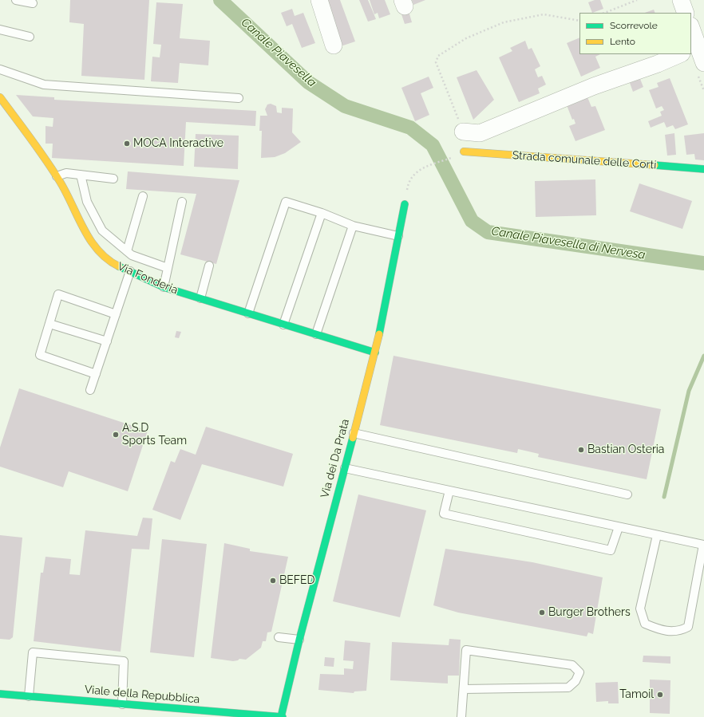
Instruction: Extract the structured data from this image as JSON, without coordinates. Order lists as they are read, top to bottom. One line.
{"streets":{"street":["Strada comunale delle Corti","Via Fonderia","Via dei Da Prata","Viale della Repubblica"]},"crossings":[["Via Fonderia","Via dei Da Prata"],["Via dei Da Prata","Viale della Repubblica"]],"water":["Canale Piavesella","Canale Piavesella di Nervesa"],"places":["MOCA Interactive","A.S.D Sports Team","Bastian Osteria","BEFED","Burger Brothers","Tamoil"],"legend":["Scorrevole","Lento"]}
